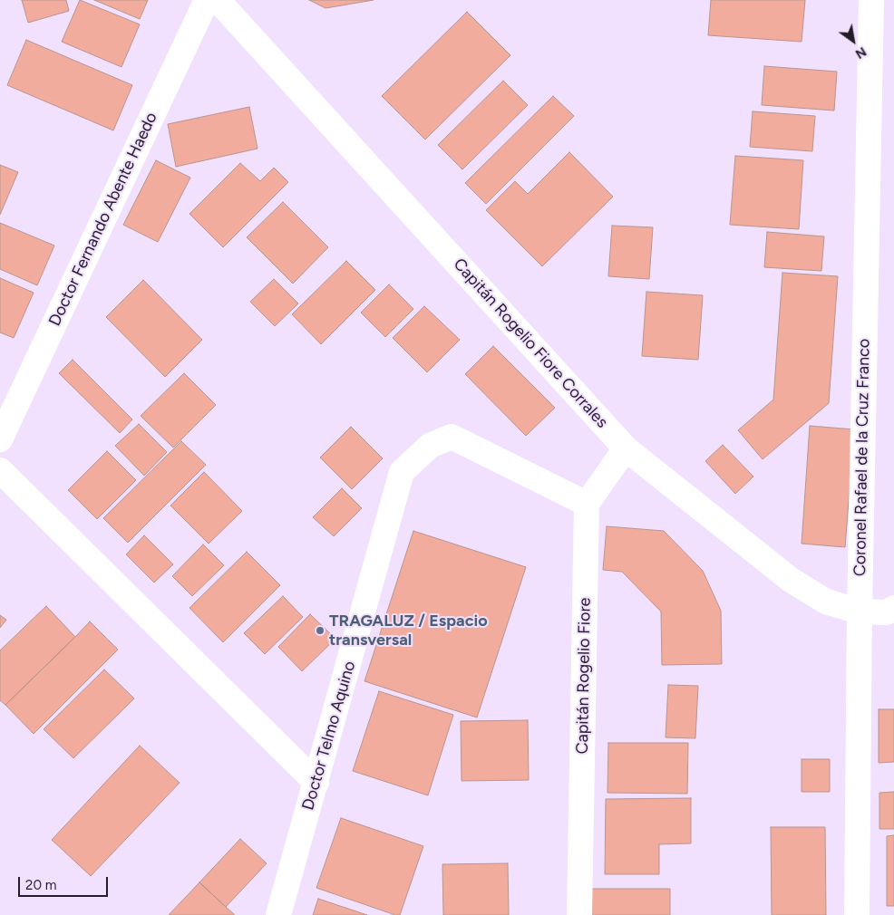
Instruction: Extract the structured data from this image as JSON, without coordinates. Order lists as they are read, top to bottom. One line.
{"streets":{"street":["Doctor Fernando Abente Haedo","Capitán Rogelio Fiore Corrales","Coronel Rafael de la Cruz Franco","Capitán Rogelio Fiore","Doctor Telmo Aquino"]},"crossings":[["Capitán Rogelio Fiore Corrales","Coronel Rafael de la Cruz Franco"],["Capitán Rogelio Fiore","Doctor Telmo Aquino"]],"places":["TRAGALUZ / Espacio transversal"],"scale_bar":"20 m","north":"bottom right"}
